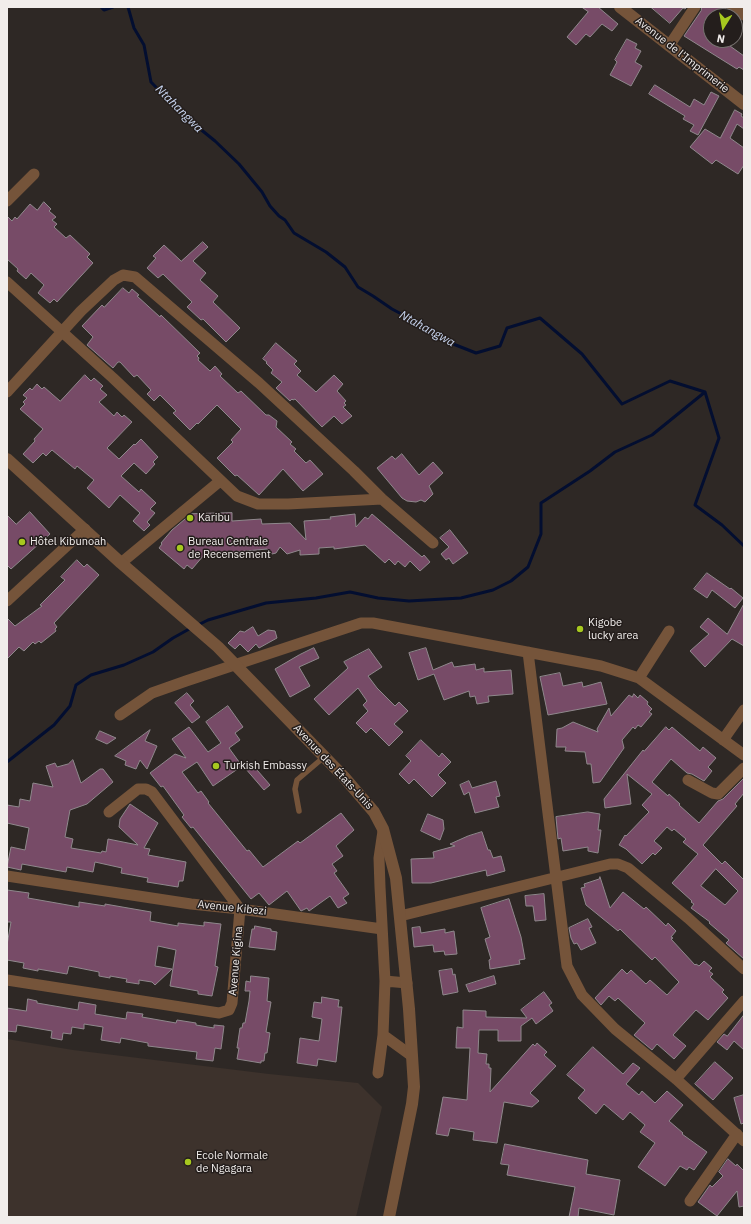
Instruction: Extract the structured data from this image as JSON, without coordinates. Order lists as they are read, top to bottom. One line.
{"streets":{"street":["Avenue de l'Imprimerie","Avenue des États-Unis","Avenue Kibezi","Avenue Kigina"]},"crossings":[["Avenue Kibezi","Avenue Kigina"]],"water":["Ntahangwa"],"places":["Karibu","Hôtel Kibunoah","Bureau Centrale de Recensement","Kigobe lucky area","Turkish Embassy","Ecole Normale de Ngagara"],"north":"bottom"}
